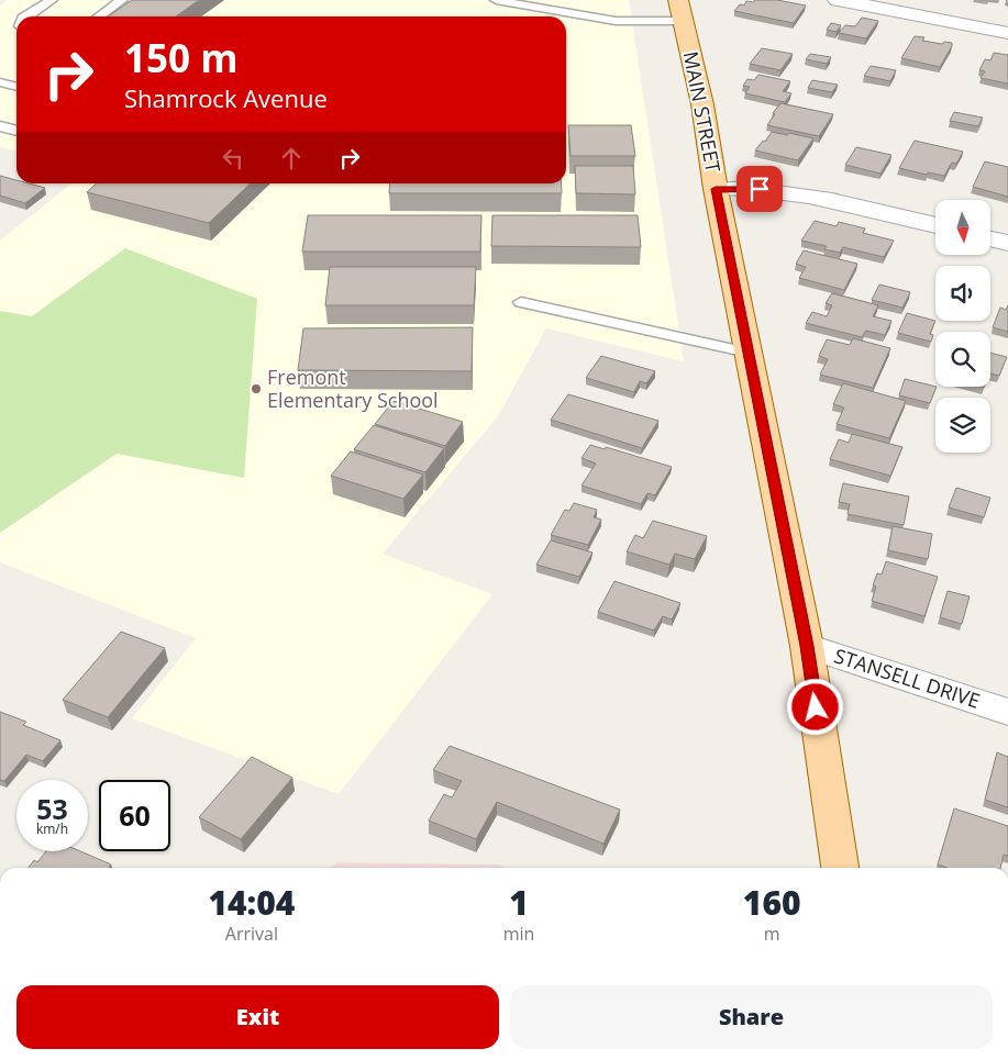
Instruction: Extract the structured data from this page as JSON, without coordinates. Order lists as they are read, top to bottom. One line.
{"streets":{"main road":["MAIN STREET"],"street":["STANSELL DRIVE"]},"crossings":[["MAIN STREET","STANSELL DRIVE"]],"places":["Fremont Elementary School"],"north":"bottom","page":{"turn":["150 m","Shamrock Avenue"],"speed":"53 km/h","limit":"60","eta":["14:04","Arrival","1","min","160","m"],"buttons":["Exit","Share"]}}
